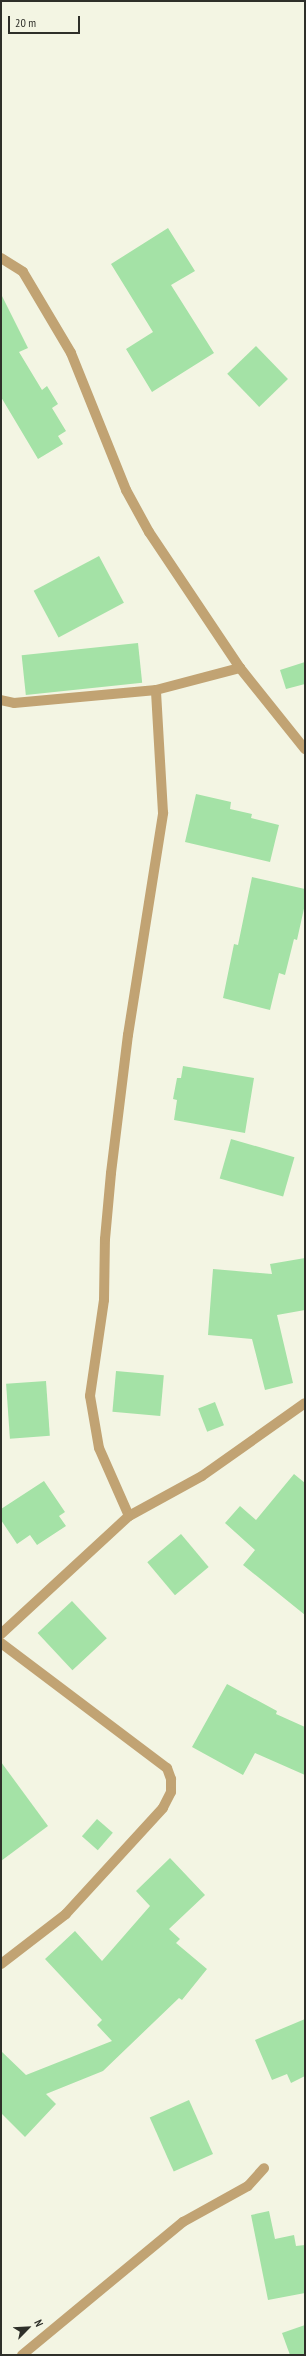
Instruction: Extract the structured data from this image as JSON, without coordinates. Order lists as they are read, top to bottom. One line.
{"scale_bar":"20 m","north":"top right"}
